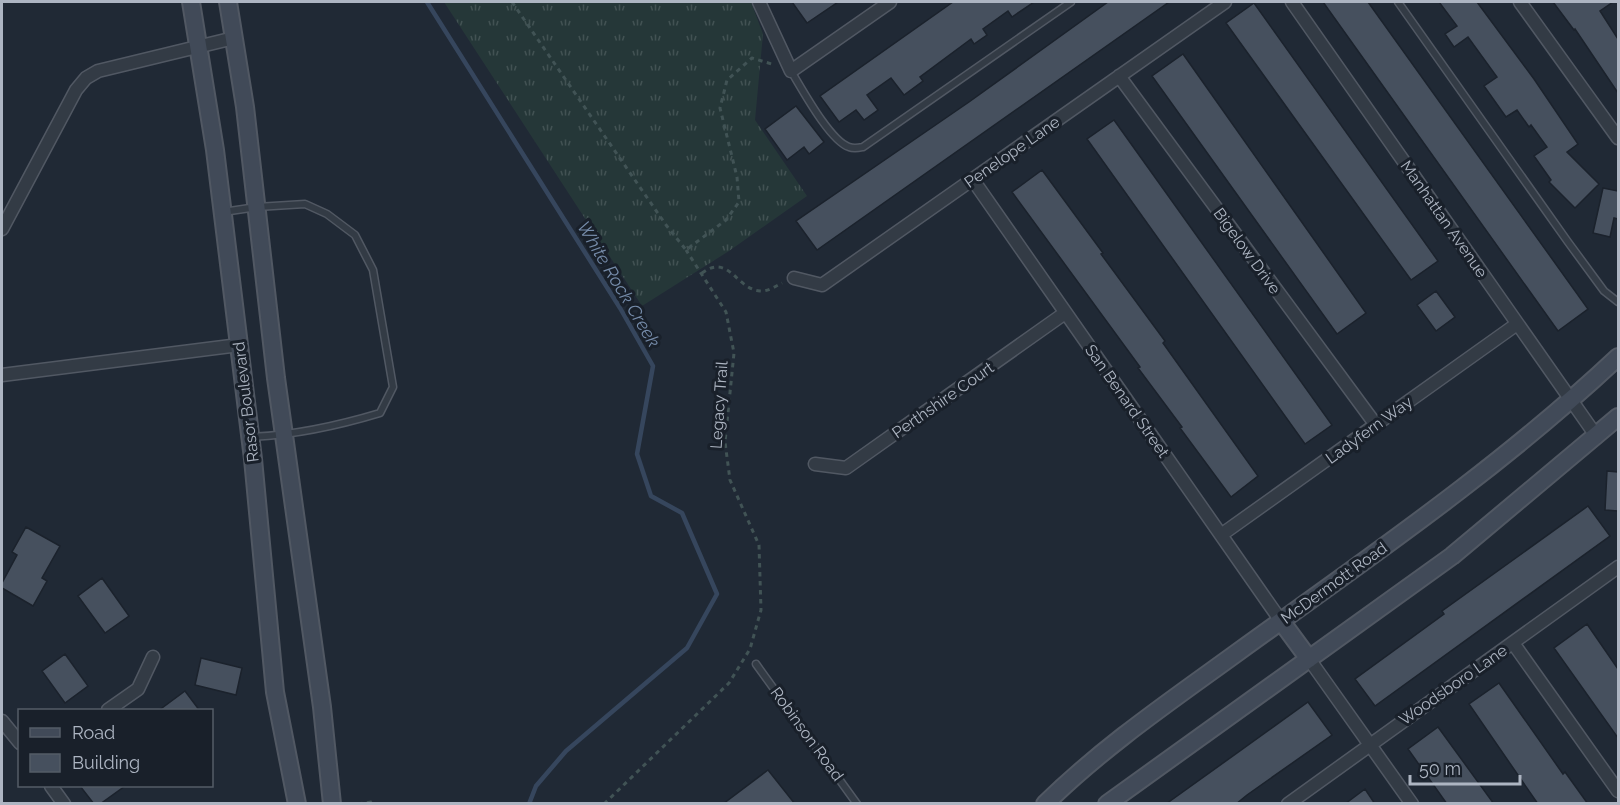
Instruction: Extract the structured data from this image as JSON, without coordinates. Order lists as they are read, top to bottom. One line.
{"streets":{"main road":["Rasor Boulevard","McDermott Road"],"street":["Penelope Lane","Manhattan Avenue","Bigelow Drive","Perthshire Court","San Benard Street","Ladyfern Way","Woodsboro Lane"],"lane":["Robinson Road"],"path":["Legacy Trail"]},"crossings":[["Penelope Lane","Bigelow Drive"],["Penelope Lane","San Benard Street"],["Manhattan Avenue","Ladyfern Way"],["Manhattan Avenue","McDermott Road"],["Bigelow Drive","Ladyfern Way"],["Perthshire Court","San Benard Street"],["San Benard Street","Ladyfern Way"],["San Benard Street","McDermott Road"]],"water":["White Rock Creek"],"legend":["Road","Building"],"scale_bar":"50 m"}
